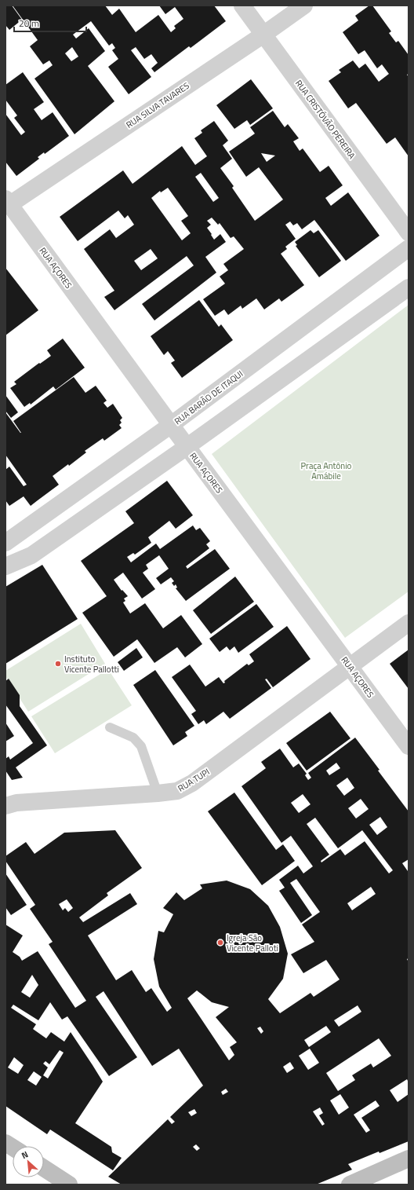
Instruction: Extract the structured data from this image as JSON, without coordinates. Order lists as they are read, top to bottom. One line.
{"streets":{"street":["RUA SILVA TAVARES","RUA CRISTÓVÃO PEREIRA","RUA AÇORES","RUA BARÃO DE ITAQUI","RUA TUPI"]},"crossings":[["RUA SILVA TAVARES","RUA CRISTÓVÃO PEREIRA"],["RUA SILVA TAVARES","RUA AÇORES"],["RUA AÇORES","RUA BARÃO DE ITAQUI"],["RUA AÇORES","RUA TUPI"]],"parks":["Praça Antônio Amábile"],"places":["Instituto Vicente Pallotti","Igreja São Vicente Palloti"],"scale_bar":"20 m","north":"top left"}
